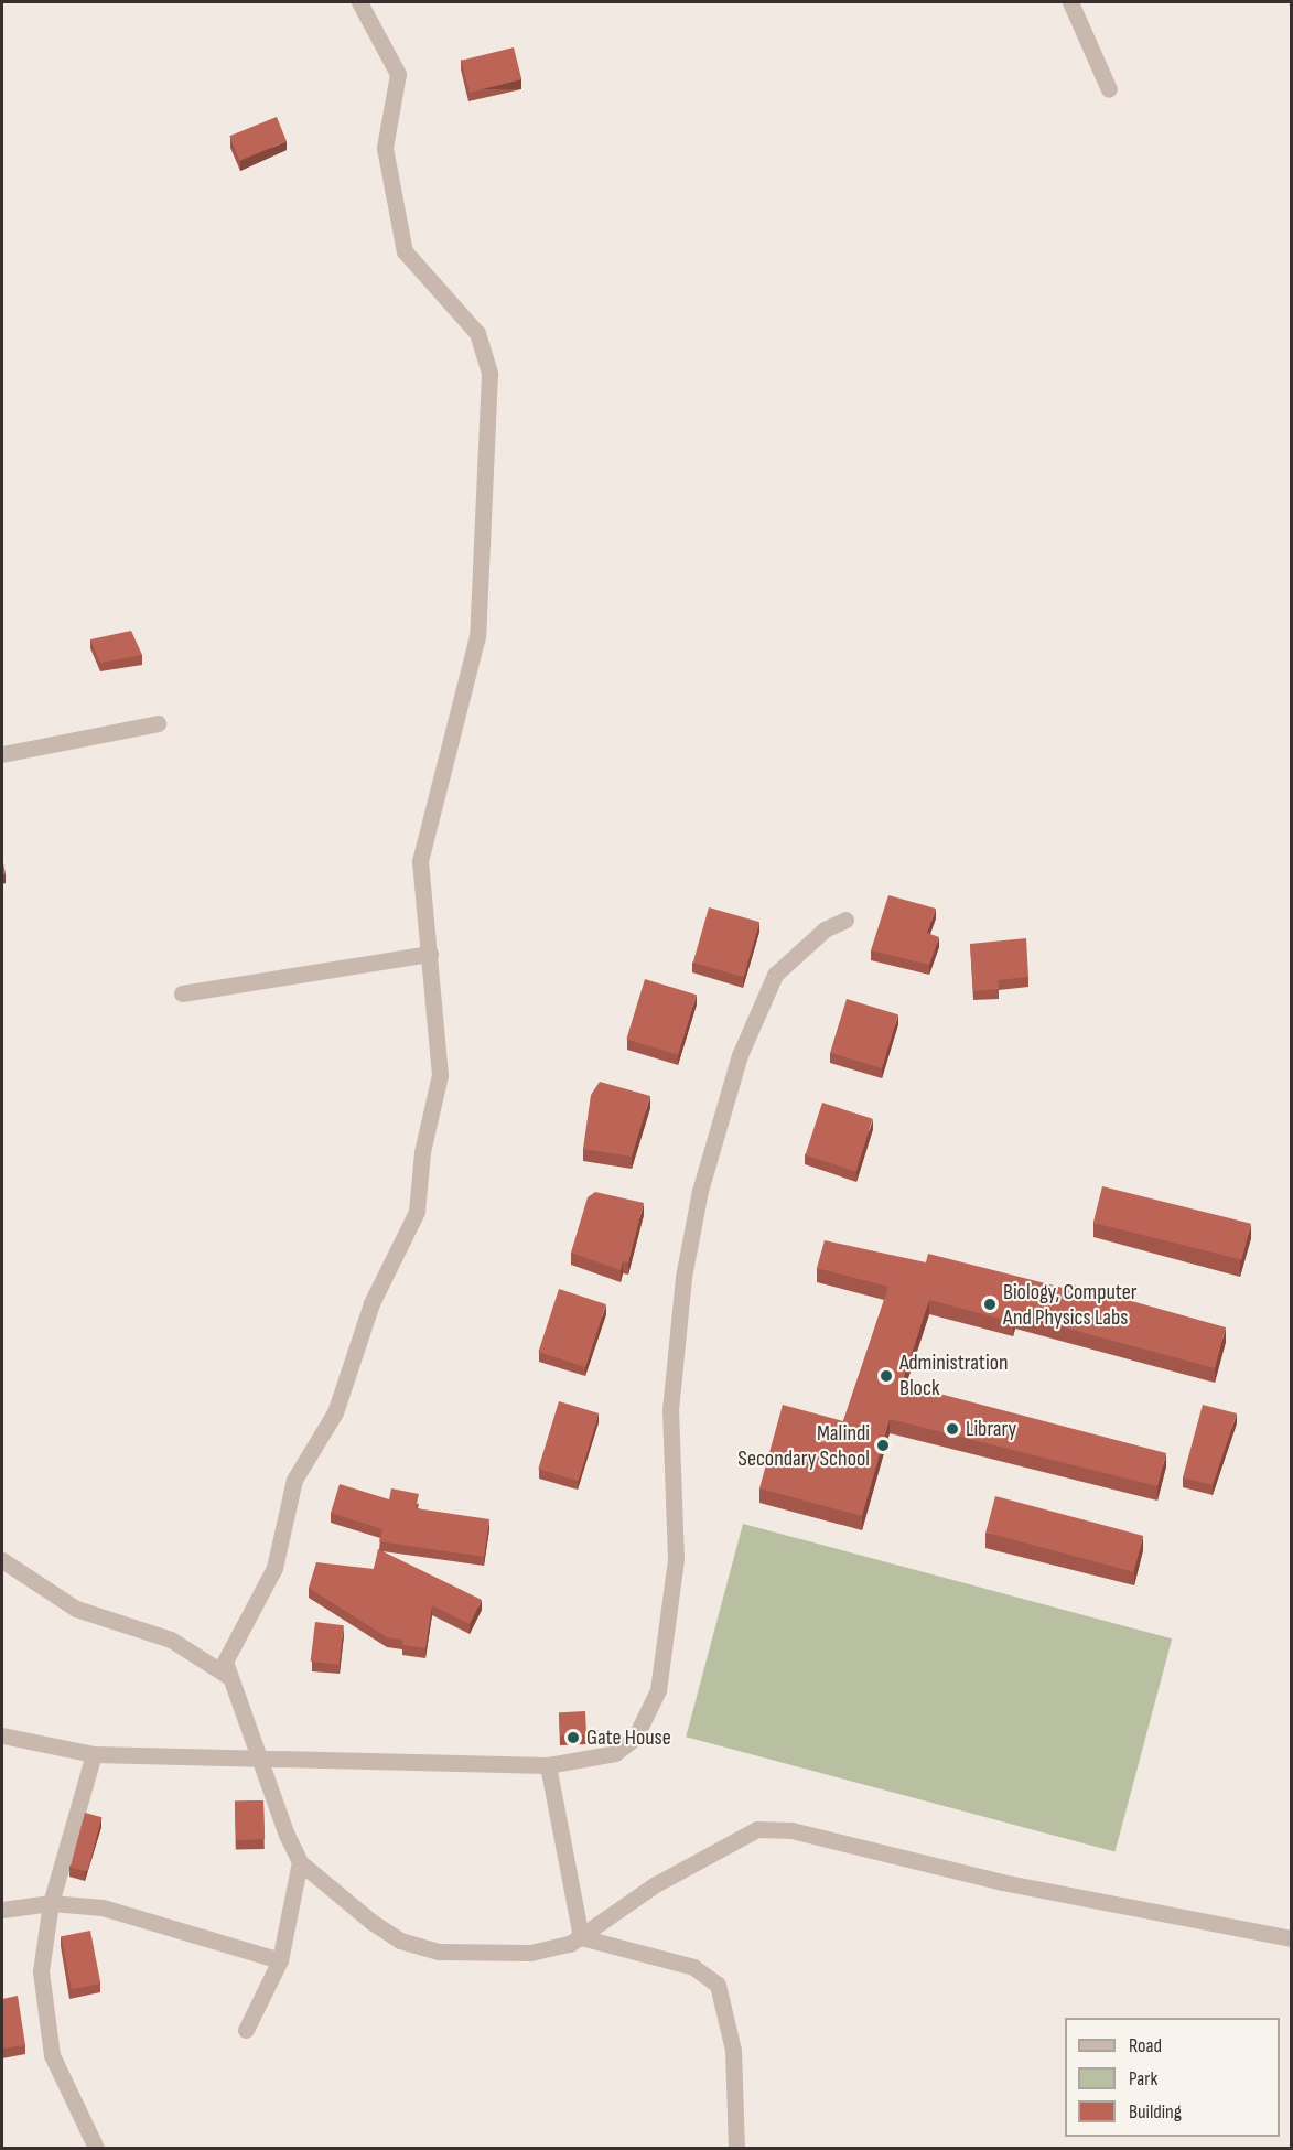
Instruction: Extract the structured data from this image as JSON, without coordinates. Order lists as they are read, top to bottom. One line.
{"places":["Biology, Computer And Physics Labs","Administration Block","Library","Malindi Secondary School","Gate House"],"legend":["Road","Park","Building"]}
